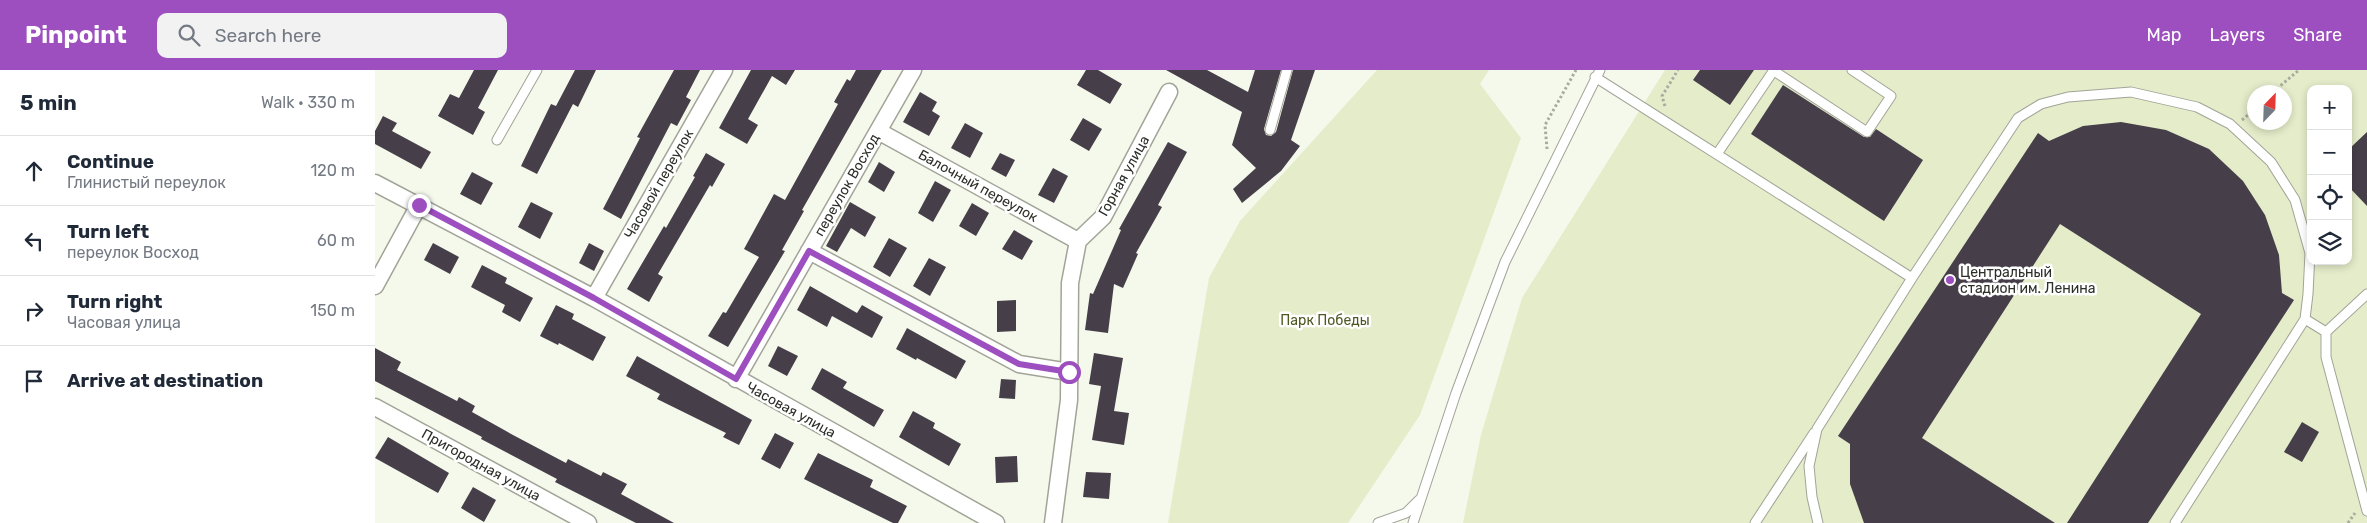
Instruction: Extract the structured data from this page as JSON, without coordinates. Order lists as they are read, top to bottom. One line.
{"streets":{"street":["Горная улица","Часовой переулок","переулок Восход","Балочный переулок","Часовая улица","Пригородная улица"]},"crossings":[["Горная улица","Балочный переулок"],["Часовой переулок","Часовая улица"],["переулок Восход","Балочный переулок"],["переулок Восход","Часовая улица"]],"parks":["Парк Победы"],"places":["Центральный стадион им. Ленина"],"north":"top right","page":{"header":"Pinpoint","search":"Search here","nav":["Map","Layers","Share"],"heading":["5 min","Walk · 330 m"],"map_buttons":["+","−"],"list":[["Continue","Глинистый переулок","120 m"],["Turn left","переулок Восход","60 m"],["Turn right","Часовая улица","150 m"],"Arrive at destination"]}}
